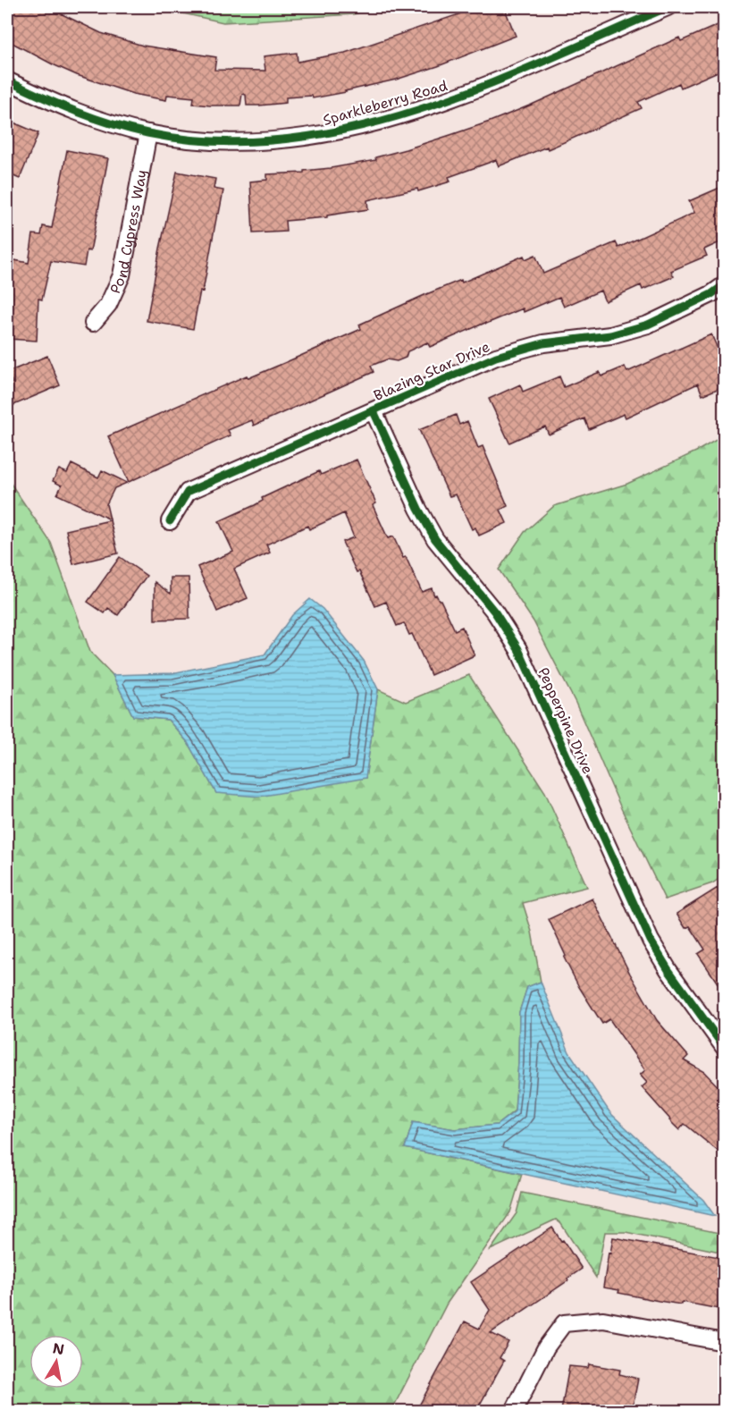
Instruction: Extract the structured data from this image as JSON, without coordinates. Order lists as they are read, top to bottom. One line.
{"streets":{"street":["Sparkleberry Road","Pond Cypress Way","Blazing Star Drive","Pepperpine Drive"]},"crossings":[["Sparkleberry Road","Pond Cypress Way"],["Blazing Star Drive","Pepperpine Drive"]],"north":"top"}
